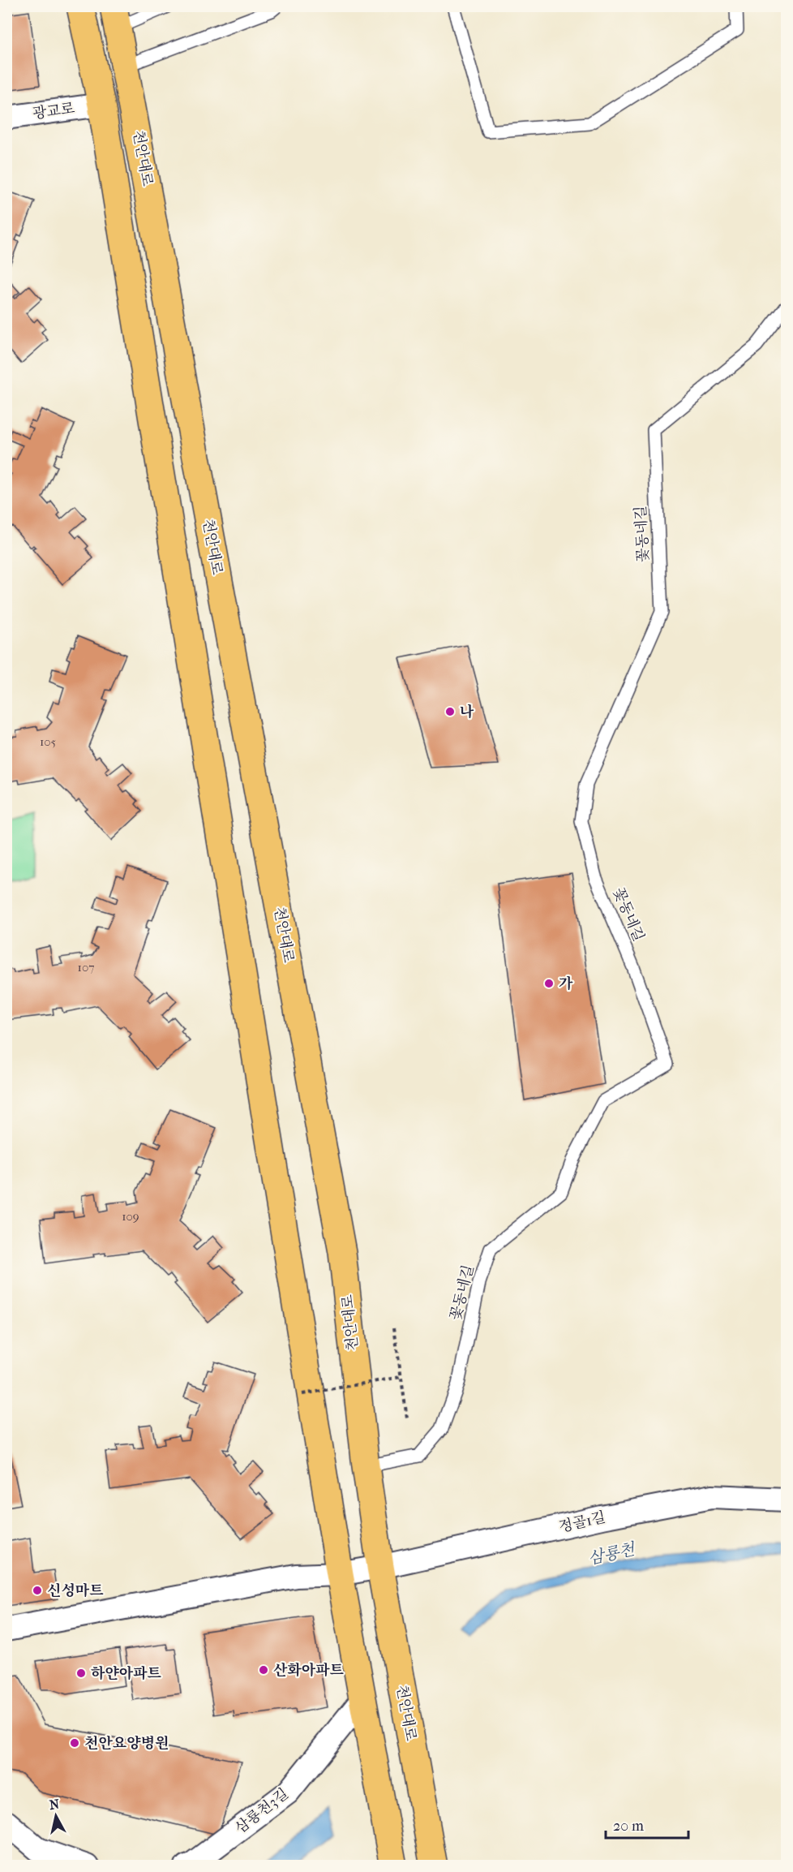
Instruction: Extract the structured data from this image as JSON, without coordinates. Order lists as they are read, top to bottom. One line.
{"streets":{"main road":["천안대로"],"street":["광교로","정골1길","삼룡천3길"],"lane":["꽃동네길"]},"crossings":[["천안대로","꽃동네길"],["천안대로","정골1길"]],"water":["삼룡천"],"places":["나","가","신성마트","산화아파트","하얀아파트","천안요양병원"],"house_numbers":["105","107","109"],"scale_bar":"20 m","north":"top"}
